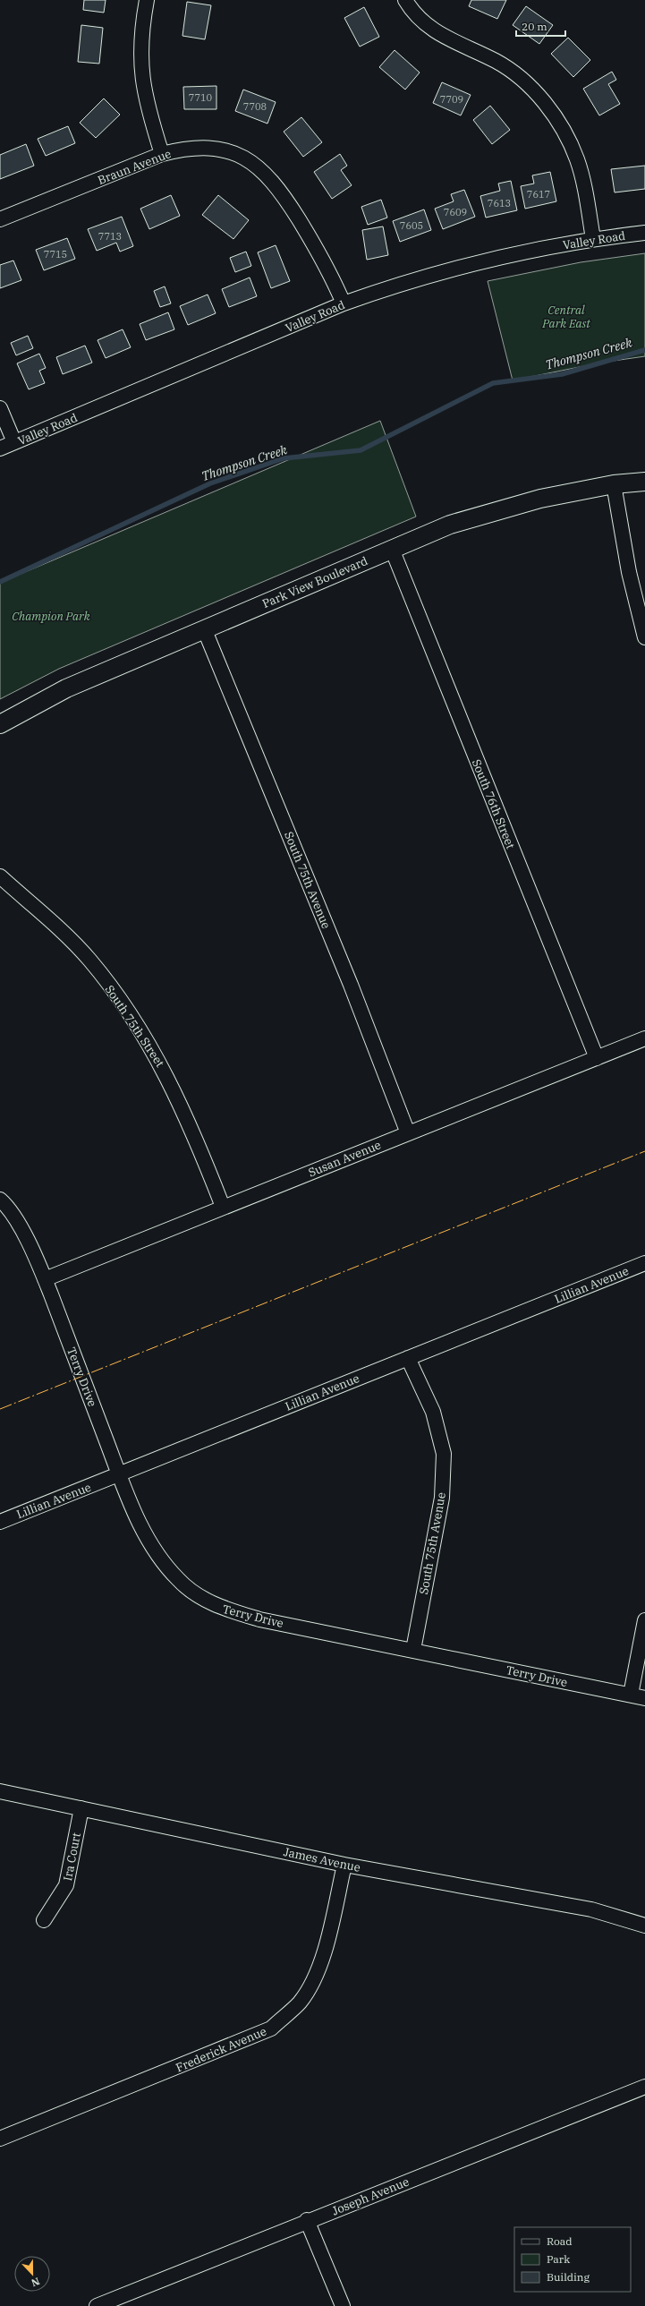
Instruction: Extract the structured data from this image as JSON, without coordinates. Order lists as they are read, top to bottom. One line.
{"streets":{"street":["Braun Avenue","Valley Road","Park View Boulevard","South 76th Street","South 75th Avenue","South 75th Street","Susan Avenue","Lillian Avenue","Terry Drive","Ira Court","James Avenue","Frederick Avenue","Joseph Avenue"]},"crossings":[["Braun Avenue","Valley Road"],["Park View Boulevard","South 76th Street"],["Park View Boulevard","South 75th Avenue"],["South 76th Street","Susan Avenue"],["South 75th Avenue","Susan Avenue"],["South 75th Avenue","Lillian Avenue"],["South 75th Avenue","Terry Drive"],["South 75th Street","Susan Avenue"],["Susan Avenue","Terry Drive"],["Lillian Avenue","Terry Drive"],["Ira Court","James Avenue"],["James Avenue","Frederick Avenue"]],"water":["Thompson Creek"],"parks":["Central Park East","Champion Park"],"house_numbers":["7710","7709","7708","7617","7613","7609","7605","7713","7715"],"legend":["Road","Park","Building"],"scale_bar":"20 m","north":"bottom"}
